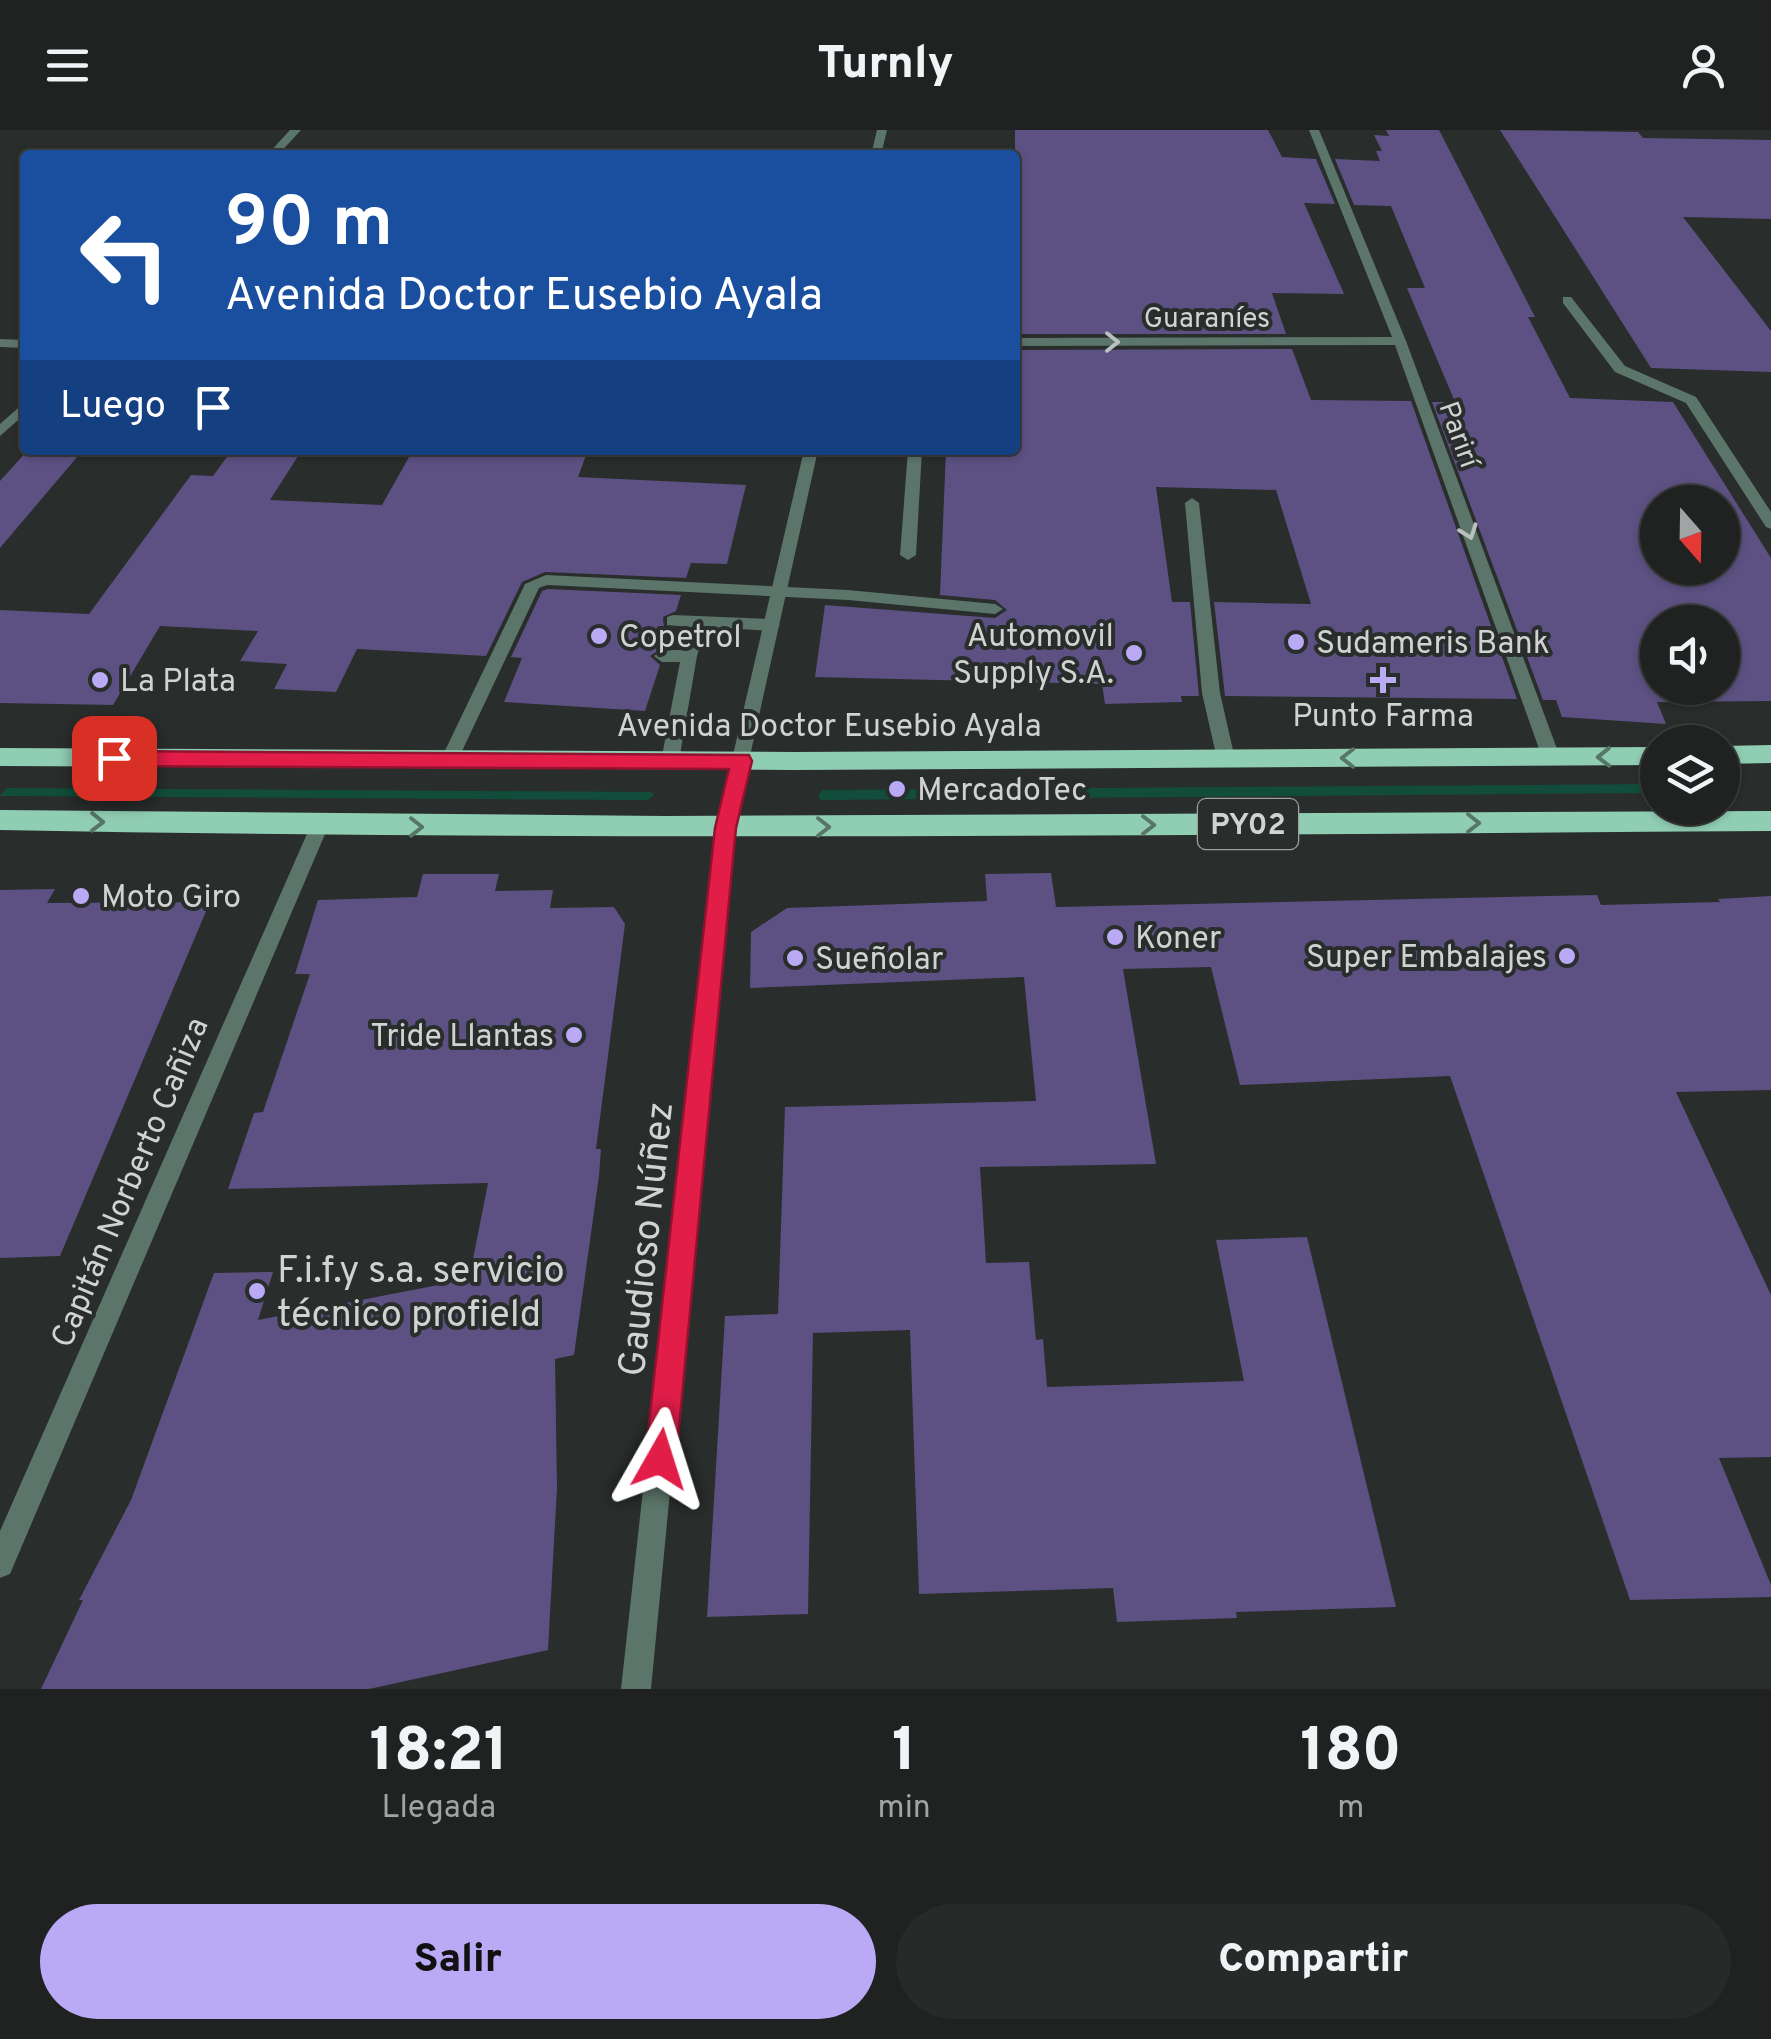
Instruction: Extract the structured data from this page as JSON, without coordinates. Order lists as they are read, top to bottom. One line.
{"streets":{"highway":["Avenida Doctor Eusebio Ayala","PY02"],"street":["Guaraníes","Parirí","Capitán Norberto Cañiza","Gaudioso Núñez"]},"crossings":[["Guaraníes","Parirí"],["Parirí","Avenida Doctor Eusebio Ayala"],["Avenida Doctor Eusebio Ayala","Gaudioso Núñez"],["PY02","Capitán Norberto Cañiza"],["PY02","Gaudioso Núñez"]],"one_way":["Guaraníes","Parirí"],"places":{"other":["Copetrol","Sudameris Bank","Automovil Supply S.A.","La Plata","MercadoTec","Moto Giro","Koner","Super Embalajes","Sueñolar","Tride Llantas","F.i.f.y s.a. servicio técnico profield"],"health":["Punto Farma"]},"north":"bottom","page":{"header":"Turnly","turn":["90 m","Avenida Doctor Eusebio Ayala"],"then":"Luego","eta":["18:21","Llegada","1","min","180","m"],"buttons":["Salir","Compartir"]}}
